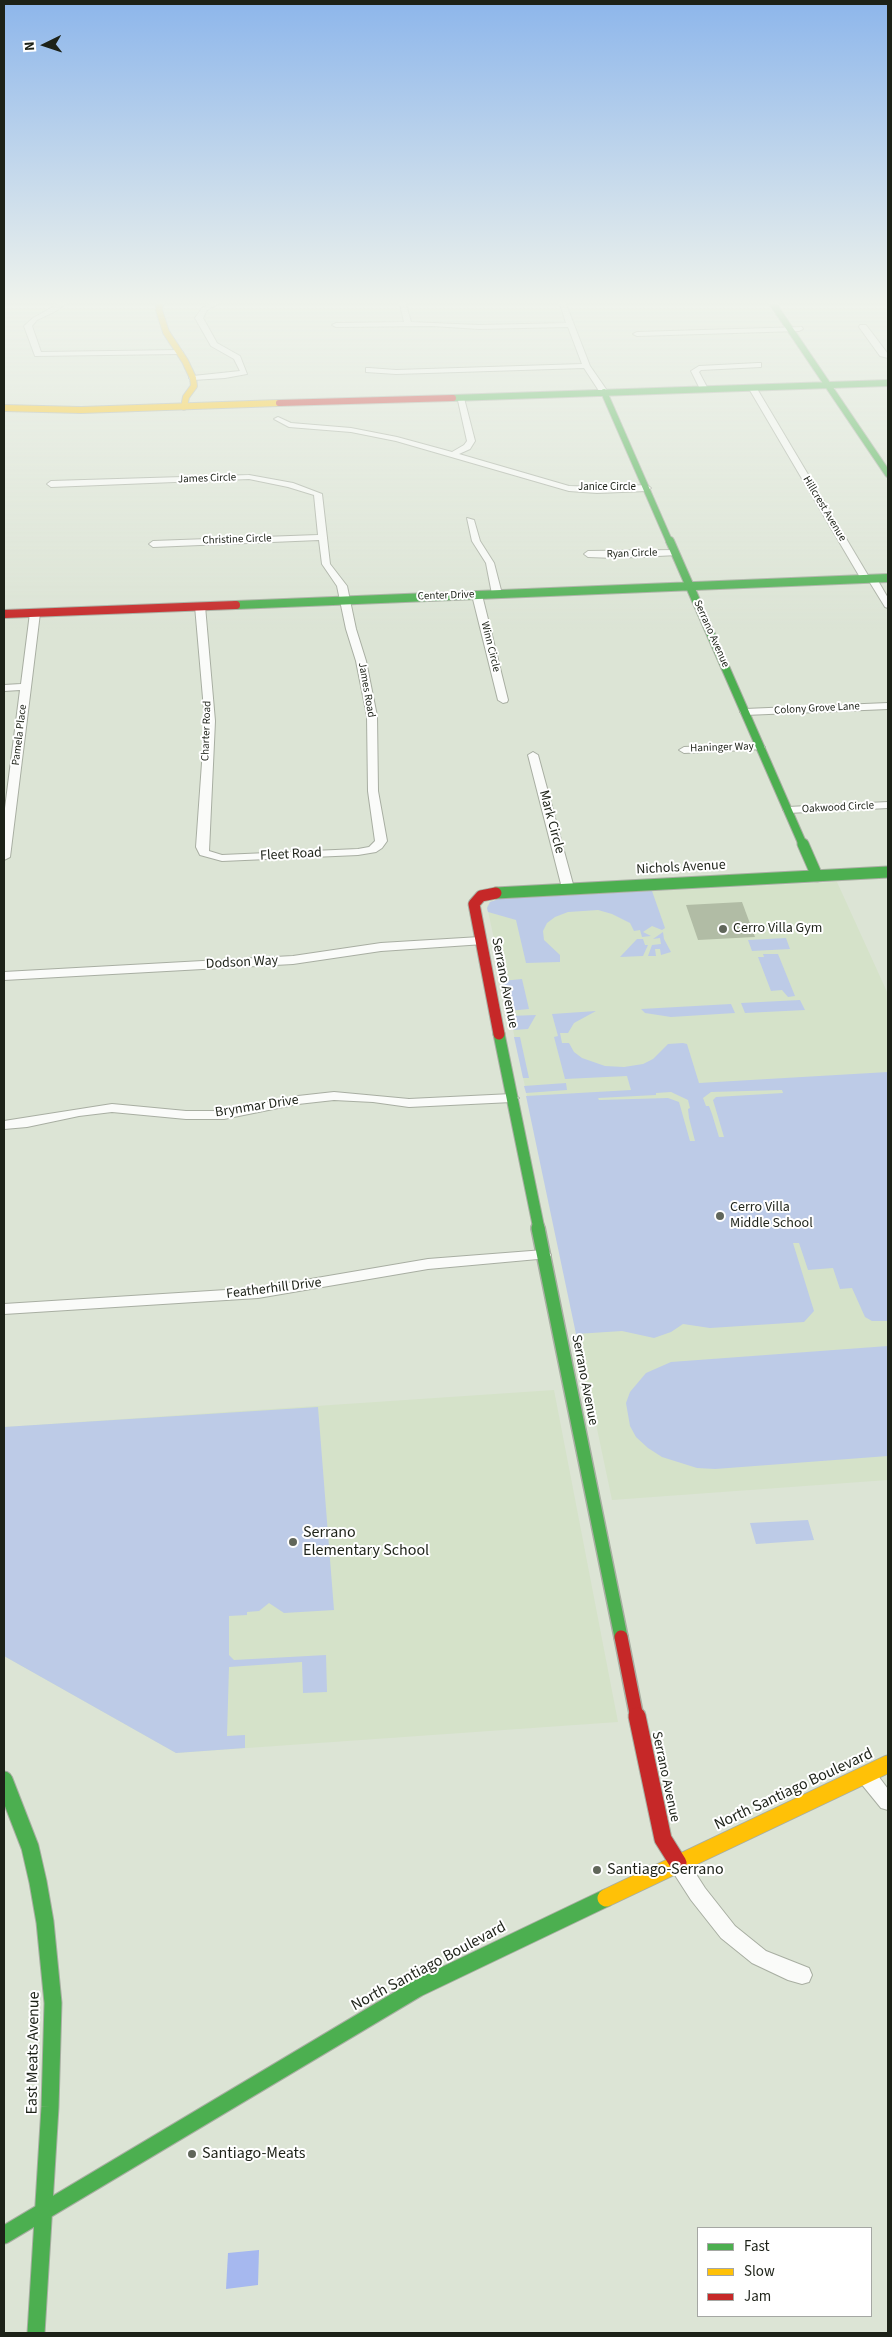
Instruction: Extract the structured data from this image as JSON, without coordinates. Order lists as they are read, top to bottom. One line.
{"streets":{"street":["James Circle","Janice Circle","Hillcrest Avenue","Christine Circle","Ryan Circle","Center Drive","Serrano Avenue","Winn Circle","James Road","Colony Grove Lane","Charter Road","Pamela Place","Haninger Way","Oakwood Circle","Mark Circle","Fleet Road","Nichols Avenue","Dodson Way","Brynmar Drive","Featherhill Drive","North Santiago Boulevard","East Meats Avenue"]},"crossings":[["James Circle","Christine Circle"],["James Circle","James Road"],["Janice Circle","Serrano Avenue"],["Hillcrest Avenue","Center Drive"],["Christine Circle","James Road"],["Ryan Circle","Serrano Avenue"],["Center Drive","Serrano Avenue"],["Center Drive","Winn Circle"],["Center Drive","James Road"],["Center Drive","Charter Road"],["Center Drive","Pamela Place"],["Serrano Avenue","Colony Grove Lane"],["Serrano Avenue","Haninger Way"],["Serrano Avenue","Oakwood Circle"],["Serrano Avenue","Nichols Avenue"],["Serrano Avenue","Dodson Way"],["Serrano Avenue","Brynmar Drive"],["Serrano Avenue","Featherhill Drive"],["Serrano Avenue","North Santiago Boulevard"],["James Road","Fleet Road"],["Charter Road","Fleet Road"],["Mark Circle","Nichols Avenue"],["North Santiago Boulevard","East Meats Avenue"]],"places":["Cerro Villa Gym","Cerro Villa Middle School","Serrano Elementary School","Santiago-Serrano","Santiago-Meats"],"legend":["Fast","Slow","Jam"],"north":"left"}
